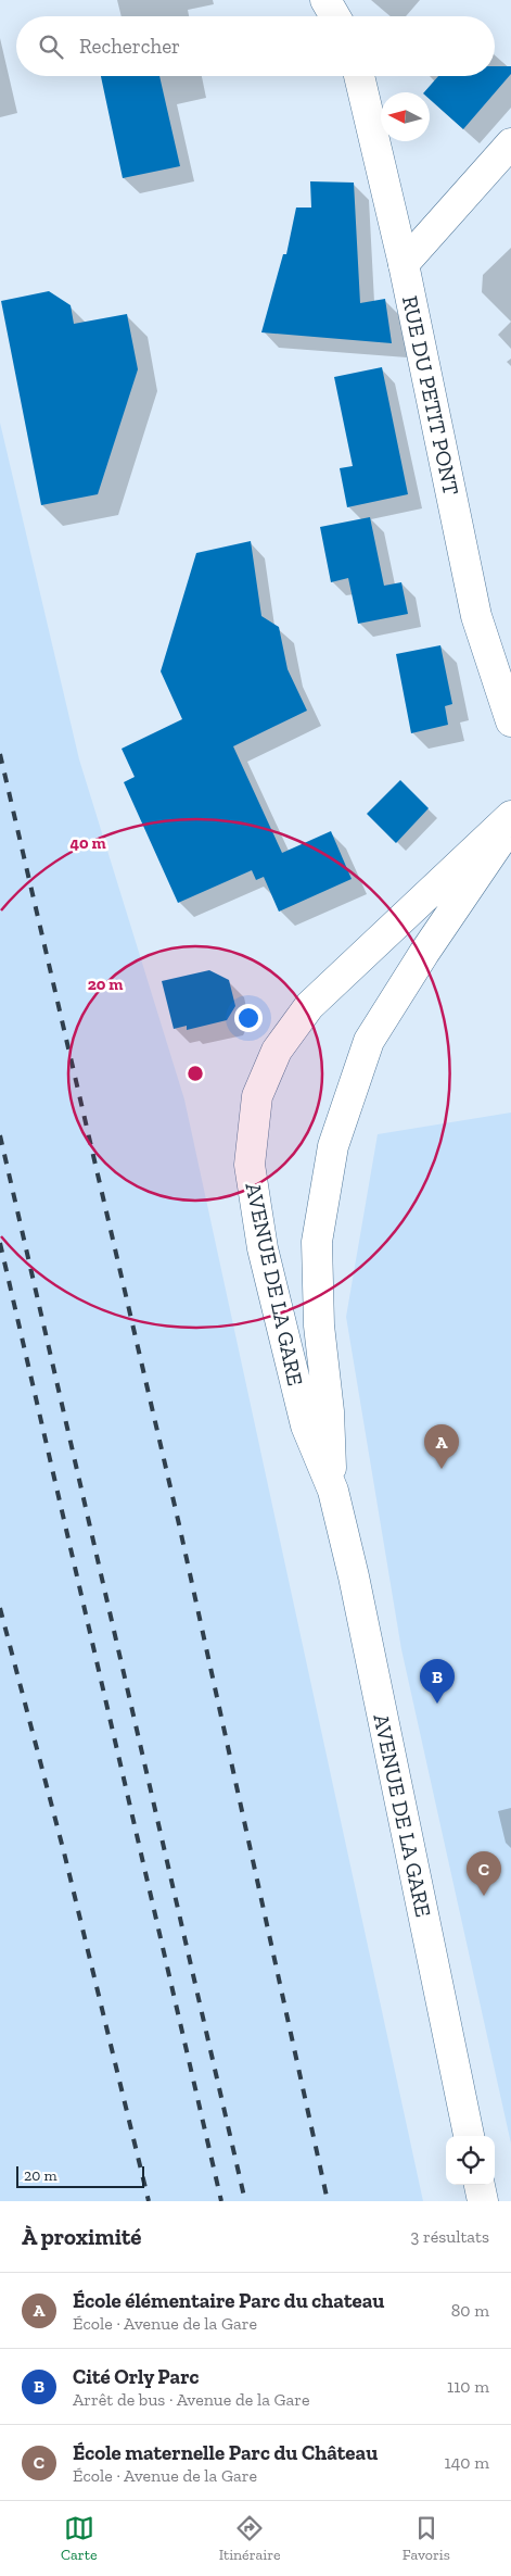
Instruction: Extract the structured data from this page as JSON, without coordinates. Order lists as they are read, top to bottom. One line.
{"streets":{"street":["RUE DU PETIT PONT","AVENUE DE LA GARE"]},"scale_bar":"20 m","north":"left","page":{"search":"Rechercher","pins":["A","B","C"],"scale":"20 m","heading":["À proximité","3 résultats"],"list":[{"mark":"A","name":"École élémentaire Parc du chateau","note":"École · Avenue de la Gare","value":"80 m"},{"mark":"B","name":"Cité Orly Parc","note":"Arrêt de bus · Avenue de la Gare","value":"110 m"},{"mark":"C","name":"École maternelle Parc du Château","note":"École · Avenue de la Gare","value":"140 m"}],"nav":["Carte","Itinéraire","Favoris"]},"rings":["40 m","20 m"]}
